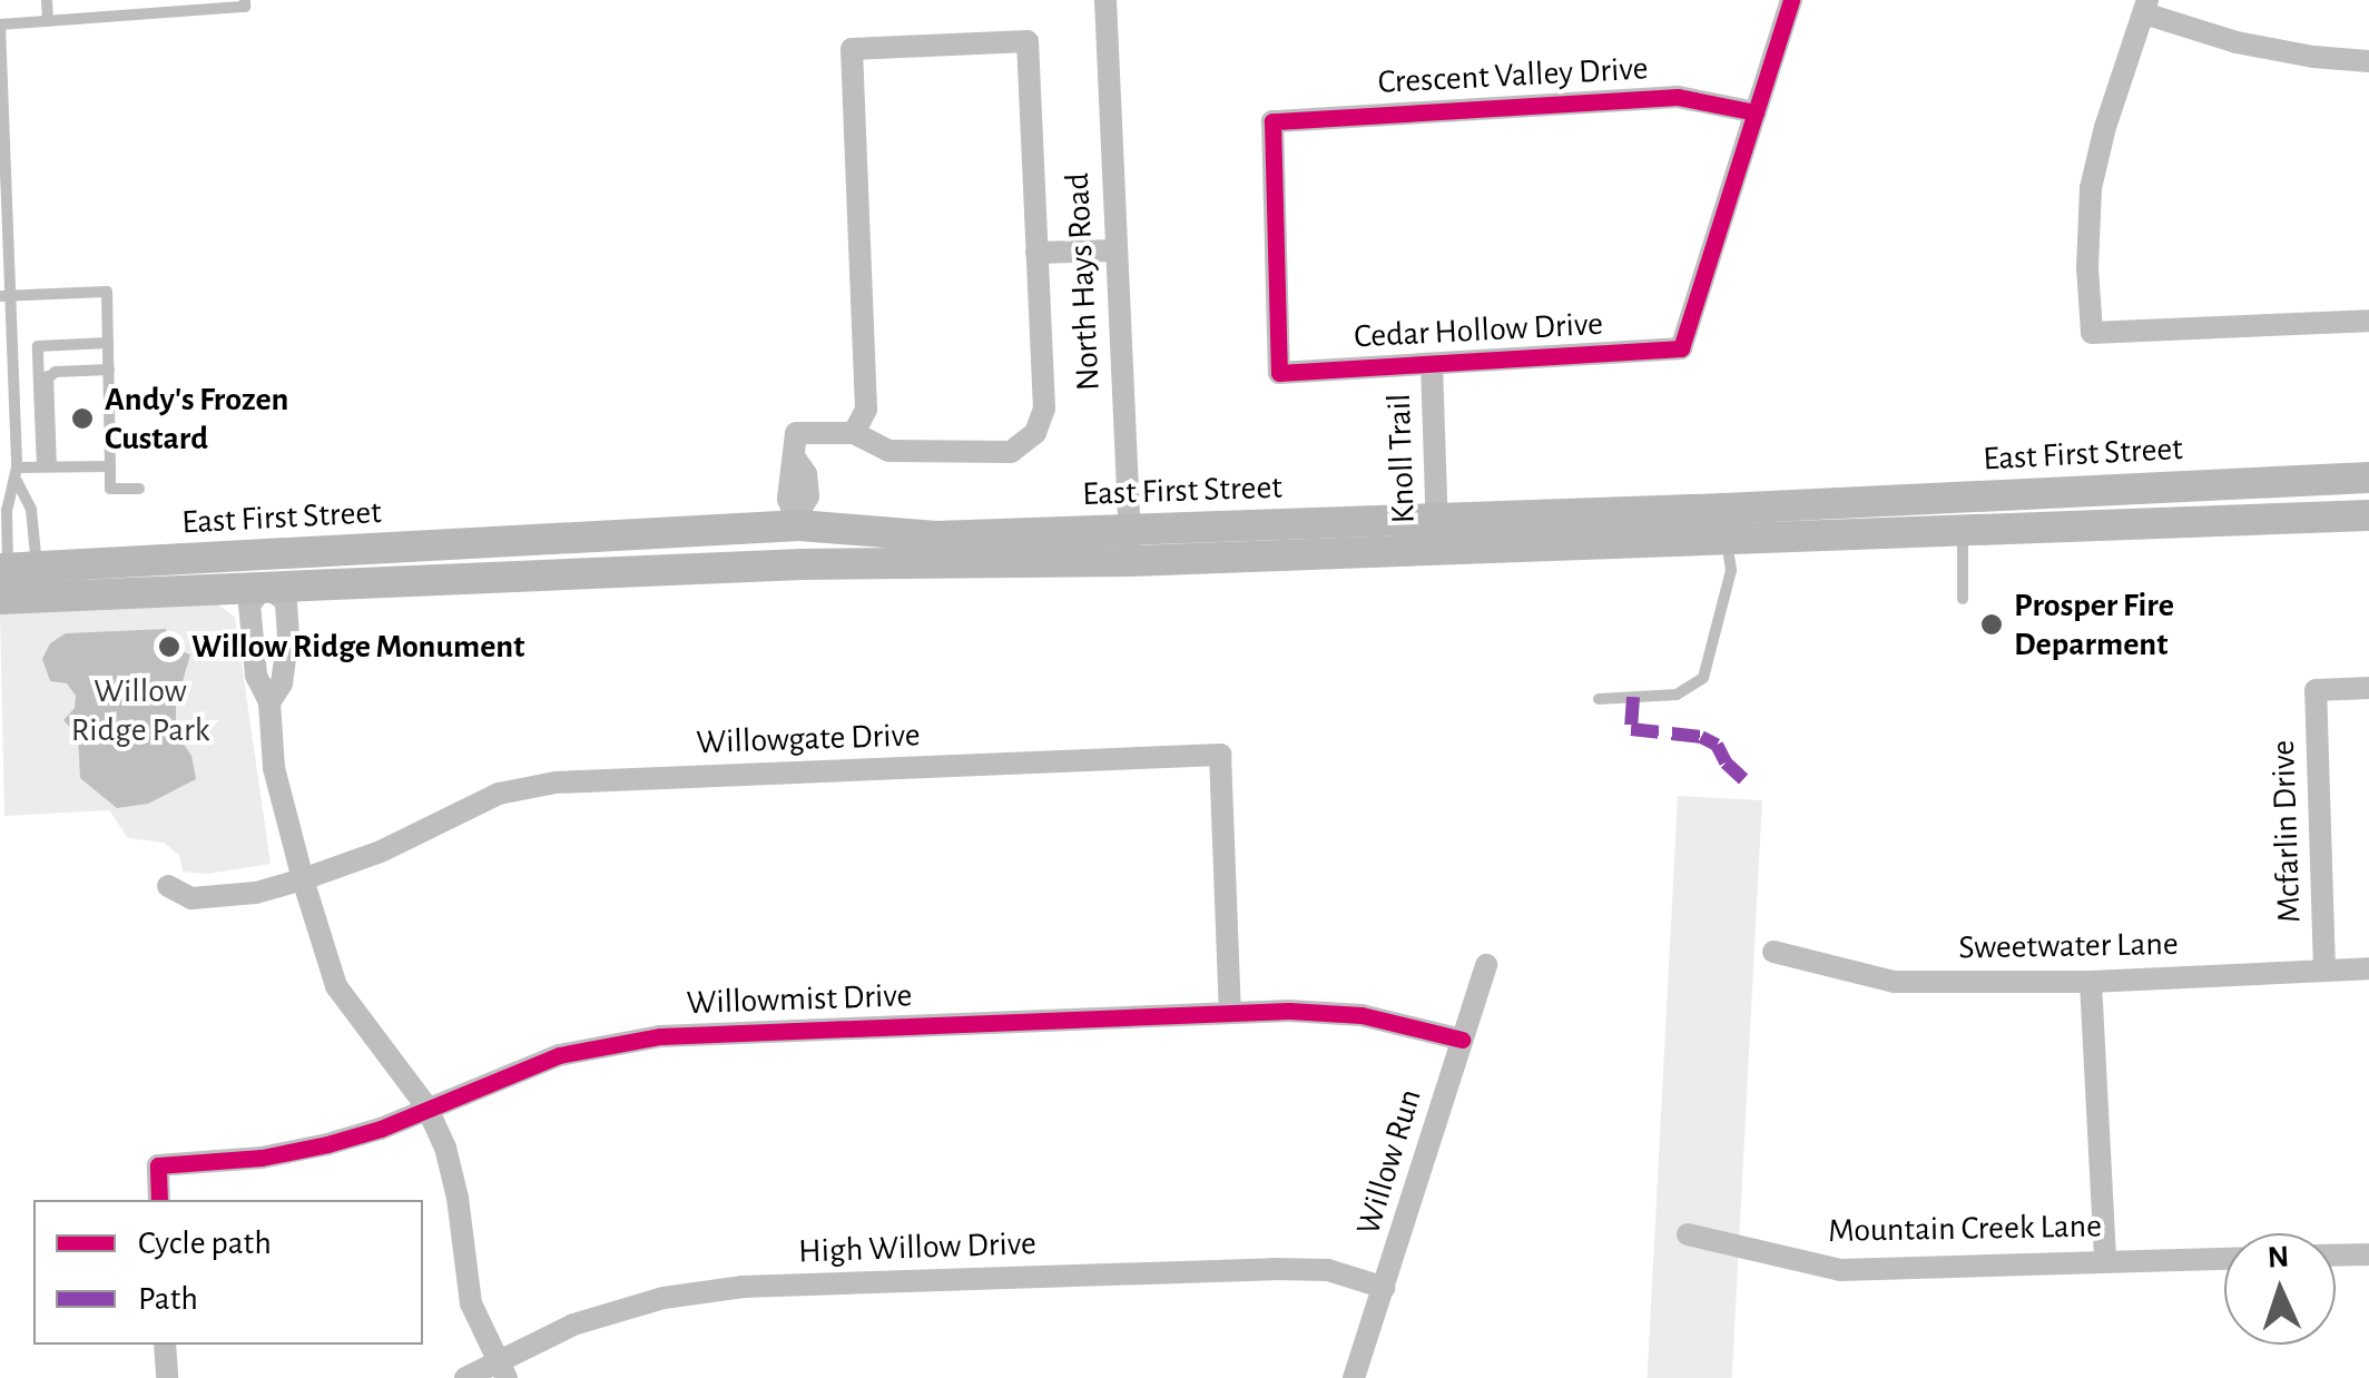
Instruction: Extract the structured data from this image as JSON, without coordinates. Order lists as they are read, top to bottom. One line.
{"streets":{"main road":["East First Street"],"street":["Crescent Valley Drive","North Hays Road","Cedar Hollow Drive","Knoll Trail","Willowgate Drive","Mcfarlin Drive","Sweetwater Lane","Willowmist Drive","Willow Run","Mountain Creek Lane","High Willow Drive"]},"crossings":[["Crescent Valley Drive","Cedar Hollow Drive"],["North Hays Road","East First Street"],["Cedar Hollow Drive","Knoll Trail"],["East First Street","Knoll Trail"],["Willowgate Drive","Willowmist Drive"],["Mcfarlin Drive","Sweetwater Lane"],["Willowmist Drive","Willow Run"],["Willow Run","High Willow Drive"]],"parks":["Willow Ridge Park"],"places":["Andy's Frozen Custard","Prosper Fire Deparment","Willow Ridge Monument"],"legend":["Cycle path","Path"],"north":"top"}
